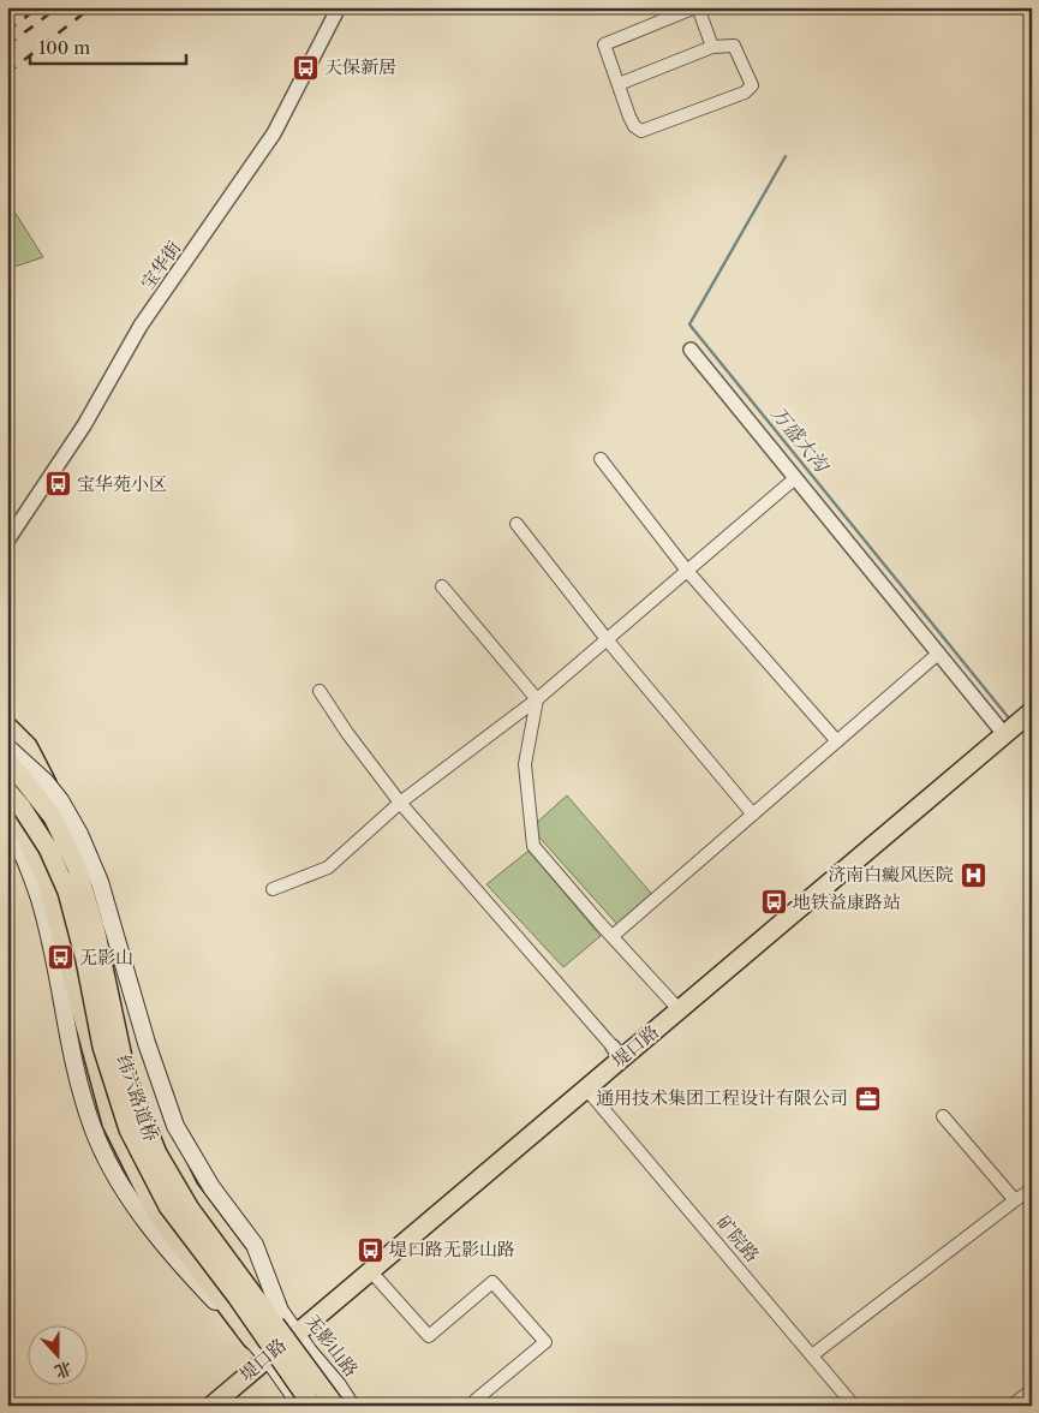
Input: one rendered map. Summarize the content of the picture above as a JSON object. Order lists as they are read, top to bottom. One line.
{"streets":{"main road":["堤口路","纬六路道桥","无影山路"],"street":["宝华街","矿院路"]},"crossings":[["堤口路","矿院路"],["堤口路","无影山路"]],"water":["万盛大沟"],"places":{"bus stop":["天保新居","宝华苑小区","地铁益康路站","无影山","堤口路无影山路"],"hospital":["济南白癜风医院"],"office":["通用技术集团工程设计有限公司"]},"scale_bar":"100 m","north":"bottom"}
